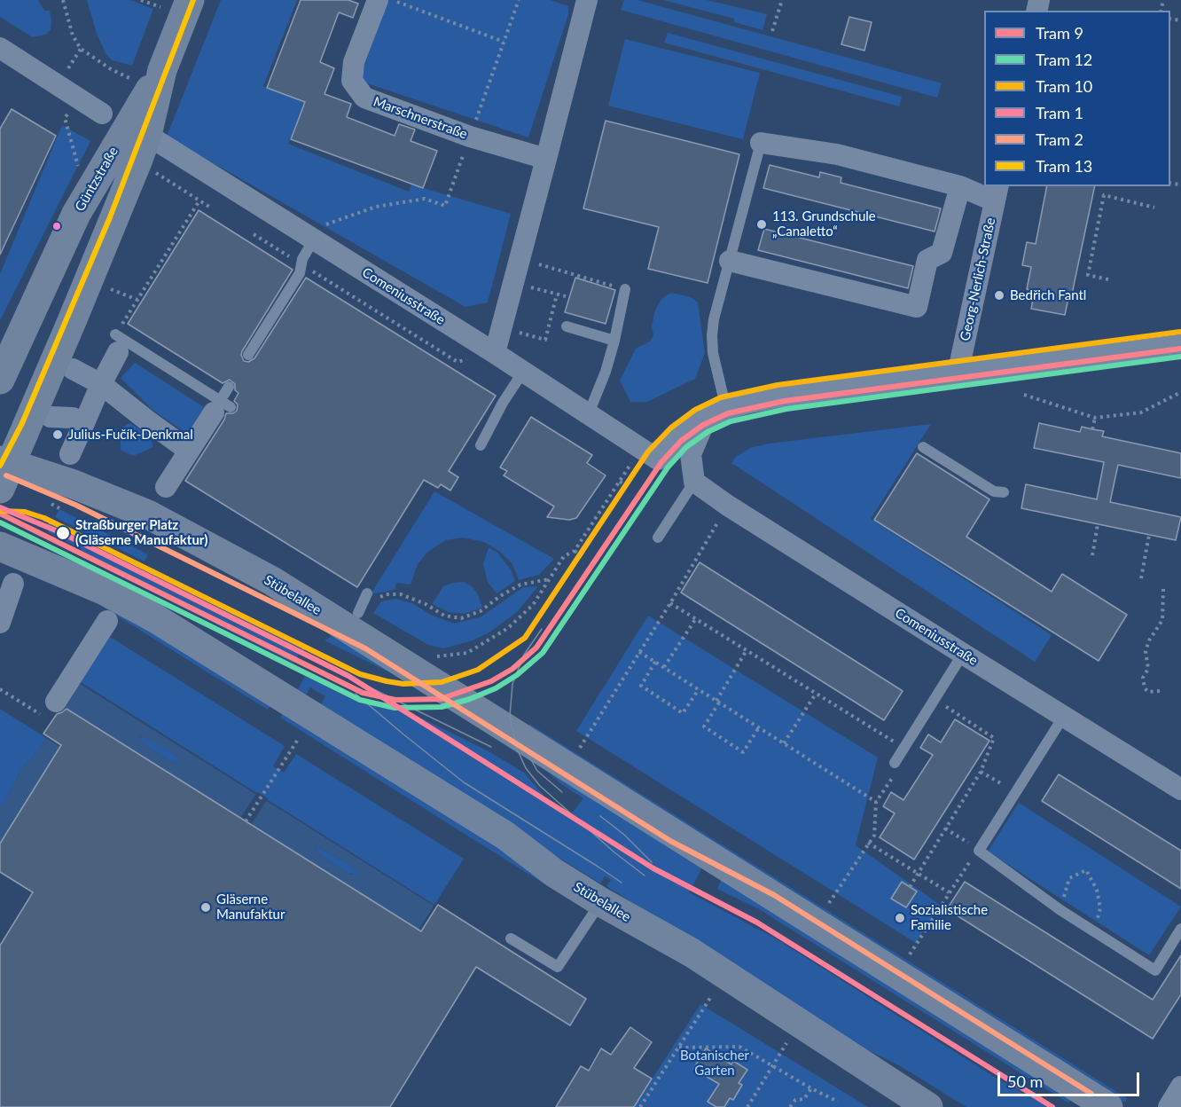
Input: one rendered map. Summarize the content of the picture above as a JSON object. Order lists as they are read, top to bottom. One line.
{"streets":{"main road":["Güntzstraße","Stübelallee"],"street":["Marschnerstraße","Georg-Nerlich-Straße","Comeniusstraße"]},"crossings":[["Güntzstraße","Comeniusstraße"],["Güntzstraße","Stübelallee"]],"parks":["Botanischer Garten"],"places":["113. Grundschule „Canaletto“","Bedřich Fantl","Julius-Fučík-Denkmal","Straßburger Platz (Gläserne Manufaktur)","Gläserne Manufaktur","Sozialistische Familie"],"lines":["tram line 13","tram line 10","tram line 9","tram line 12","tram line 2","tram line 1"],"legend":["Tram 9","Tram 12","Tram 10","Tram 1","Tram 2","Tram 13"],"scale_bar":"50 m"}
